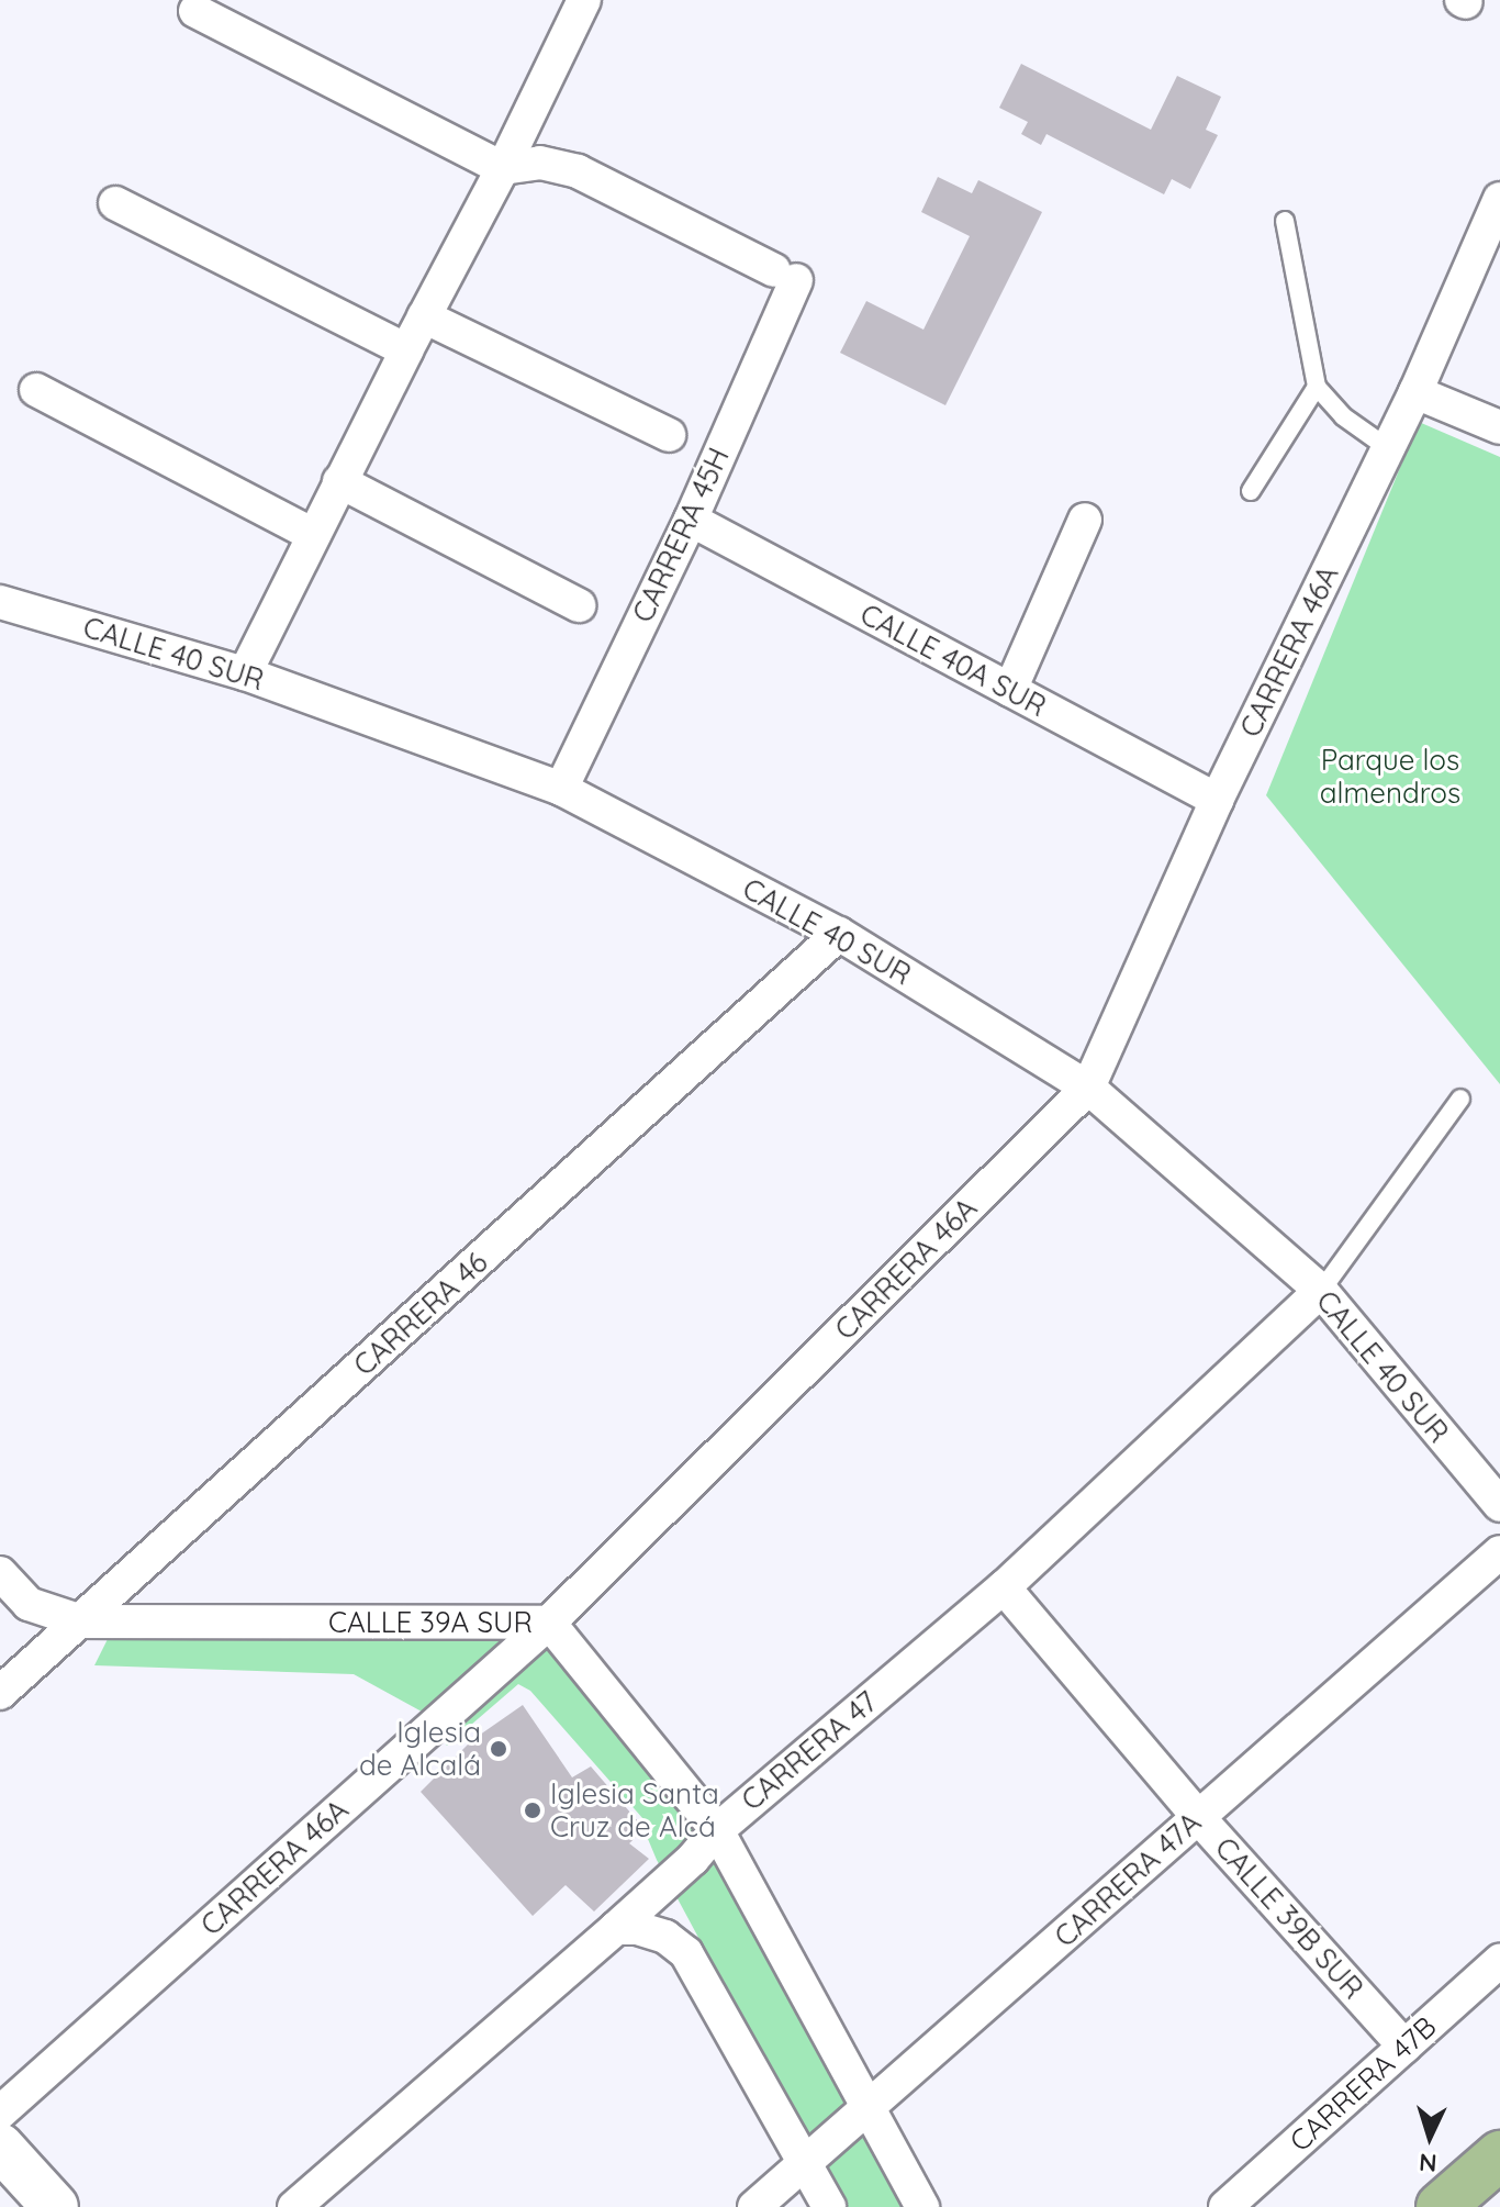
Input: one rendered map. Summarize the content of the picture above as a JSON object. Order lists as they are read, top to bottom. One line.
{"streets":{"street":["CARRERA 45H","CARRERA 46A","CALLE 40 SUR","CALLE 40A SUR","CARRERA 46","CALLE 39A SUR","CARRERA 47","CARRERA 47A","CALLE 39B SUR","CARRERA 47B"]},"crossings":[["CARRERA 45H","CALLE 40 SUR"],["CARRERA 45H","CALLE 40A SUR"],["CARRERA 46A","CALLE 40 SUR"],["CARRERA 46A","CALLE 40A SUR"],["CARRERA 46A","CALLE 39A SUR"],["CALLE 40 SUR","CARRERA 46"],["CALLE 40 SUR","CARRERA 47"],["CARRERA 46","CALLE 39A SUR"],["CALLE 39A SUR","CARRERA 47"],["CALLE 39A SUR","CARRERA 47A"],["CARRERA 47","CALLE 39B SUR"],["CARRERA 47A","CALLE 39B SUR"],["CALLE 39B SUR","CARRERA 47B"]],"parks":["Parque los almendros"],"places":["Iglesia de Alcalá","Iglesia Santa Cruz de Alcá"],"north":"bottom"}
